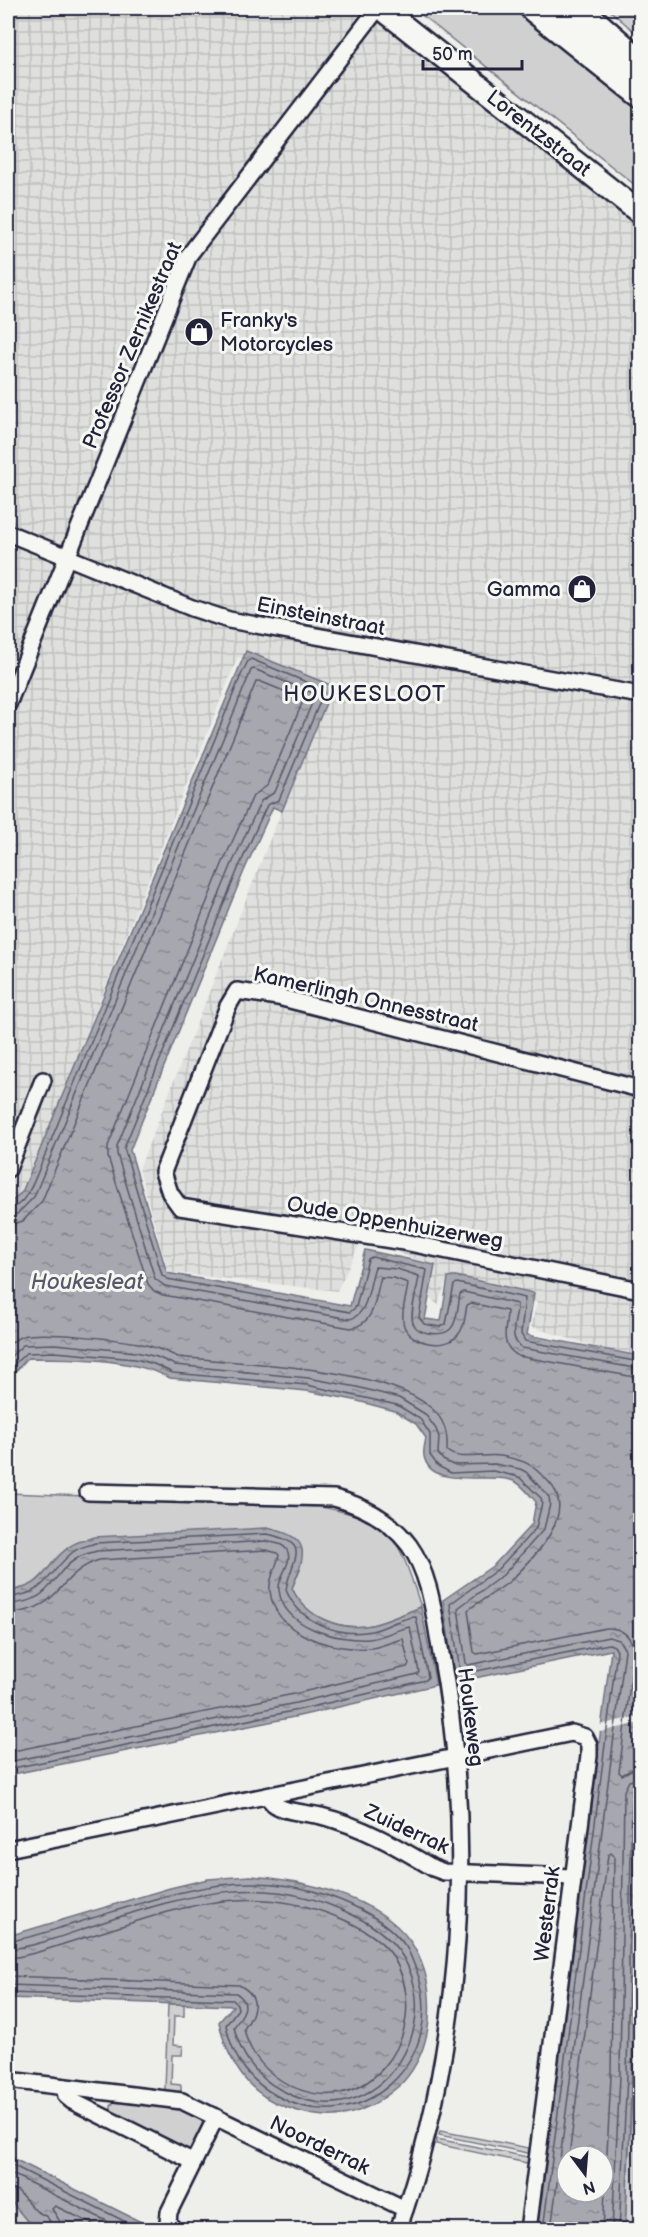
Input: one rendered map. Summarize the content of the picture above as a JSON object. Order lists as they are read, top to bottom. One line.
{"streets":{"street":["Lorentzstraat","Professor Zernikestraat","Einsteinstraat","Kamerlingh Onnesstraat","Oude Oppenhuizerweg","Houkeweg","Zuiderrak","Westerrak","Noorderrak"]},"crossings":[["Lorentzstraat","Professor Zernikestraat"],["Professor Zernikestraat","Einsteinstraat"],["Kamerlingh Onnesstraat","Oude Oppenhuizerweg"],["Houkeweg","Zuiderrak"],["Houkeweg","Westerrak"],["Houkeweg","Noorderrak"],["Zuiderrak","Westerrak"]],"districts":["HOUKESLOOT"],"water":["Houkesleat"],"places":{"shop":["Franky's Motorcycles","Gamma"]},"scale_bar":"50 m","north":"bottom"}
